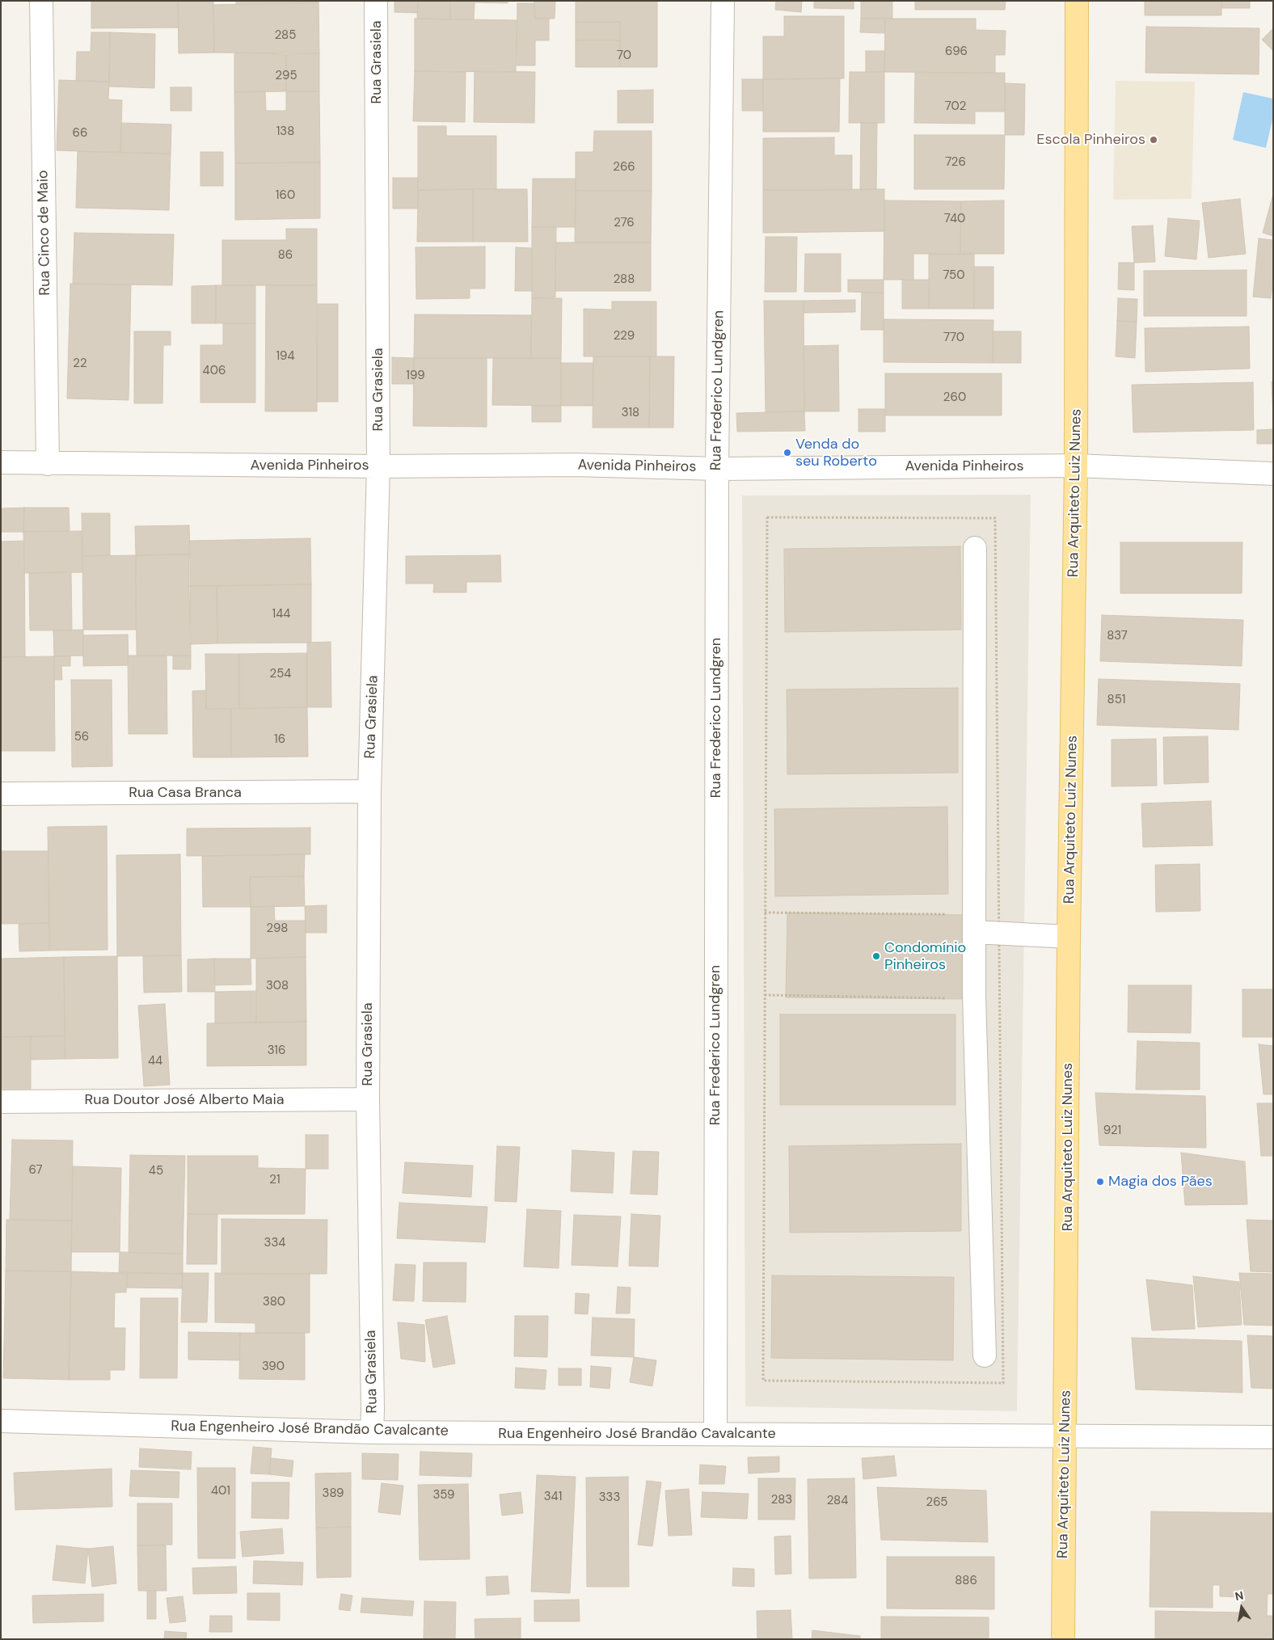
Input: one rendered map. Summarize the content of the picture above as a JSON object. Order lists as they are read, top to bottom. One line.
{"streets":{"main road":["Rua Arquiteto Luiz Nunes"],"street":["Rua Grasiela","Rua Cinco de Maio","Rua Frederico Lundgren","Avenida Pinheiros","Rua Casa Branca","Rua Doutor José Alberto Maia","Rua Engenheiro José Brandão Cavalcante"]},"crossings":[["Rua Grasiela","Avenida Pinheiros"],["Rua Grasiela","Rua Casa Branca"],["Rua Grasiela","Rua Doutor José Alberto Maia"],["Rua Grasiela","Rua Engenheiro José Brandão Cavalcante"],["Rua Cinco de Maio","Avenida Pinheiros"],["Rua Frederico Lundgren","Avenida Pinheiros"],["Rua Frederico Lundgren","Rua Engenheiro José Brandão Cavalcante"],["Avenida Pinheiros","Rua Arquiteto Luiz Nunes"],["Rua Arquiteto Luiz Nunes","Rua Engenheiro José Brandão Cavalcante"]],"places":["Escola Pinheiros","Venda do seu Roberto","Condomínio Pinheiros","Magia dos Pães"],"house_numbers":["285","696","70","295","702","138","66","726","266","160","740","276","86","750","288","229","770","194","22","406","199","260","318","144","837","254","851","56","16","298","308","316","44","921","67","45","21","334","380","390","401","389","359","341","333","283","284","265","886"],"north":"top"}
